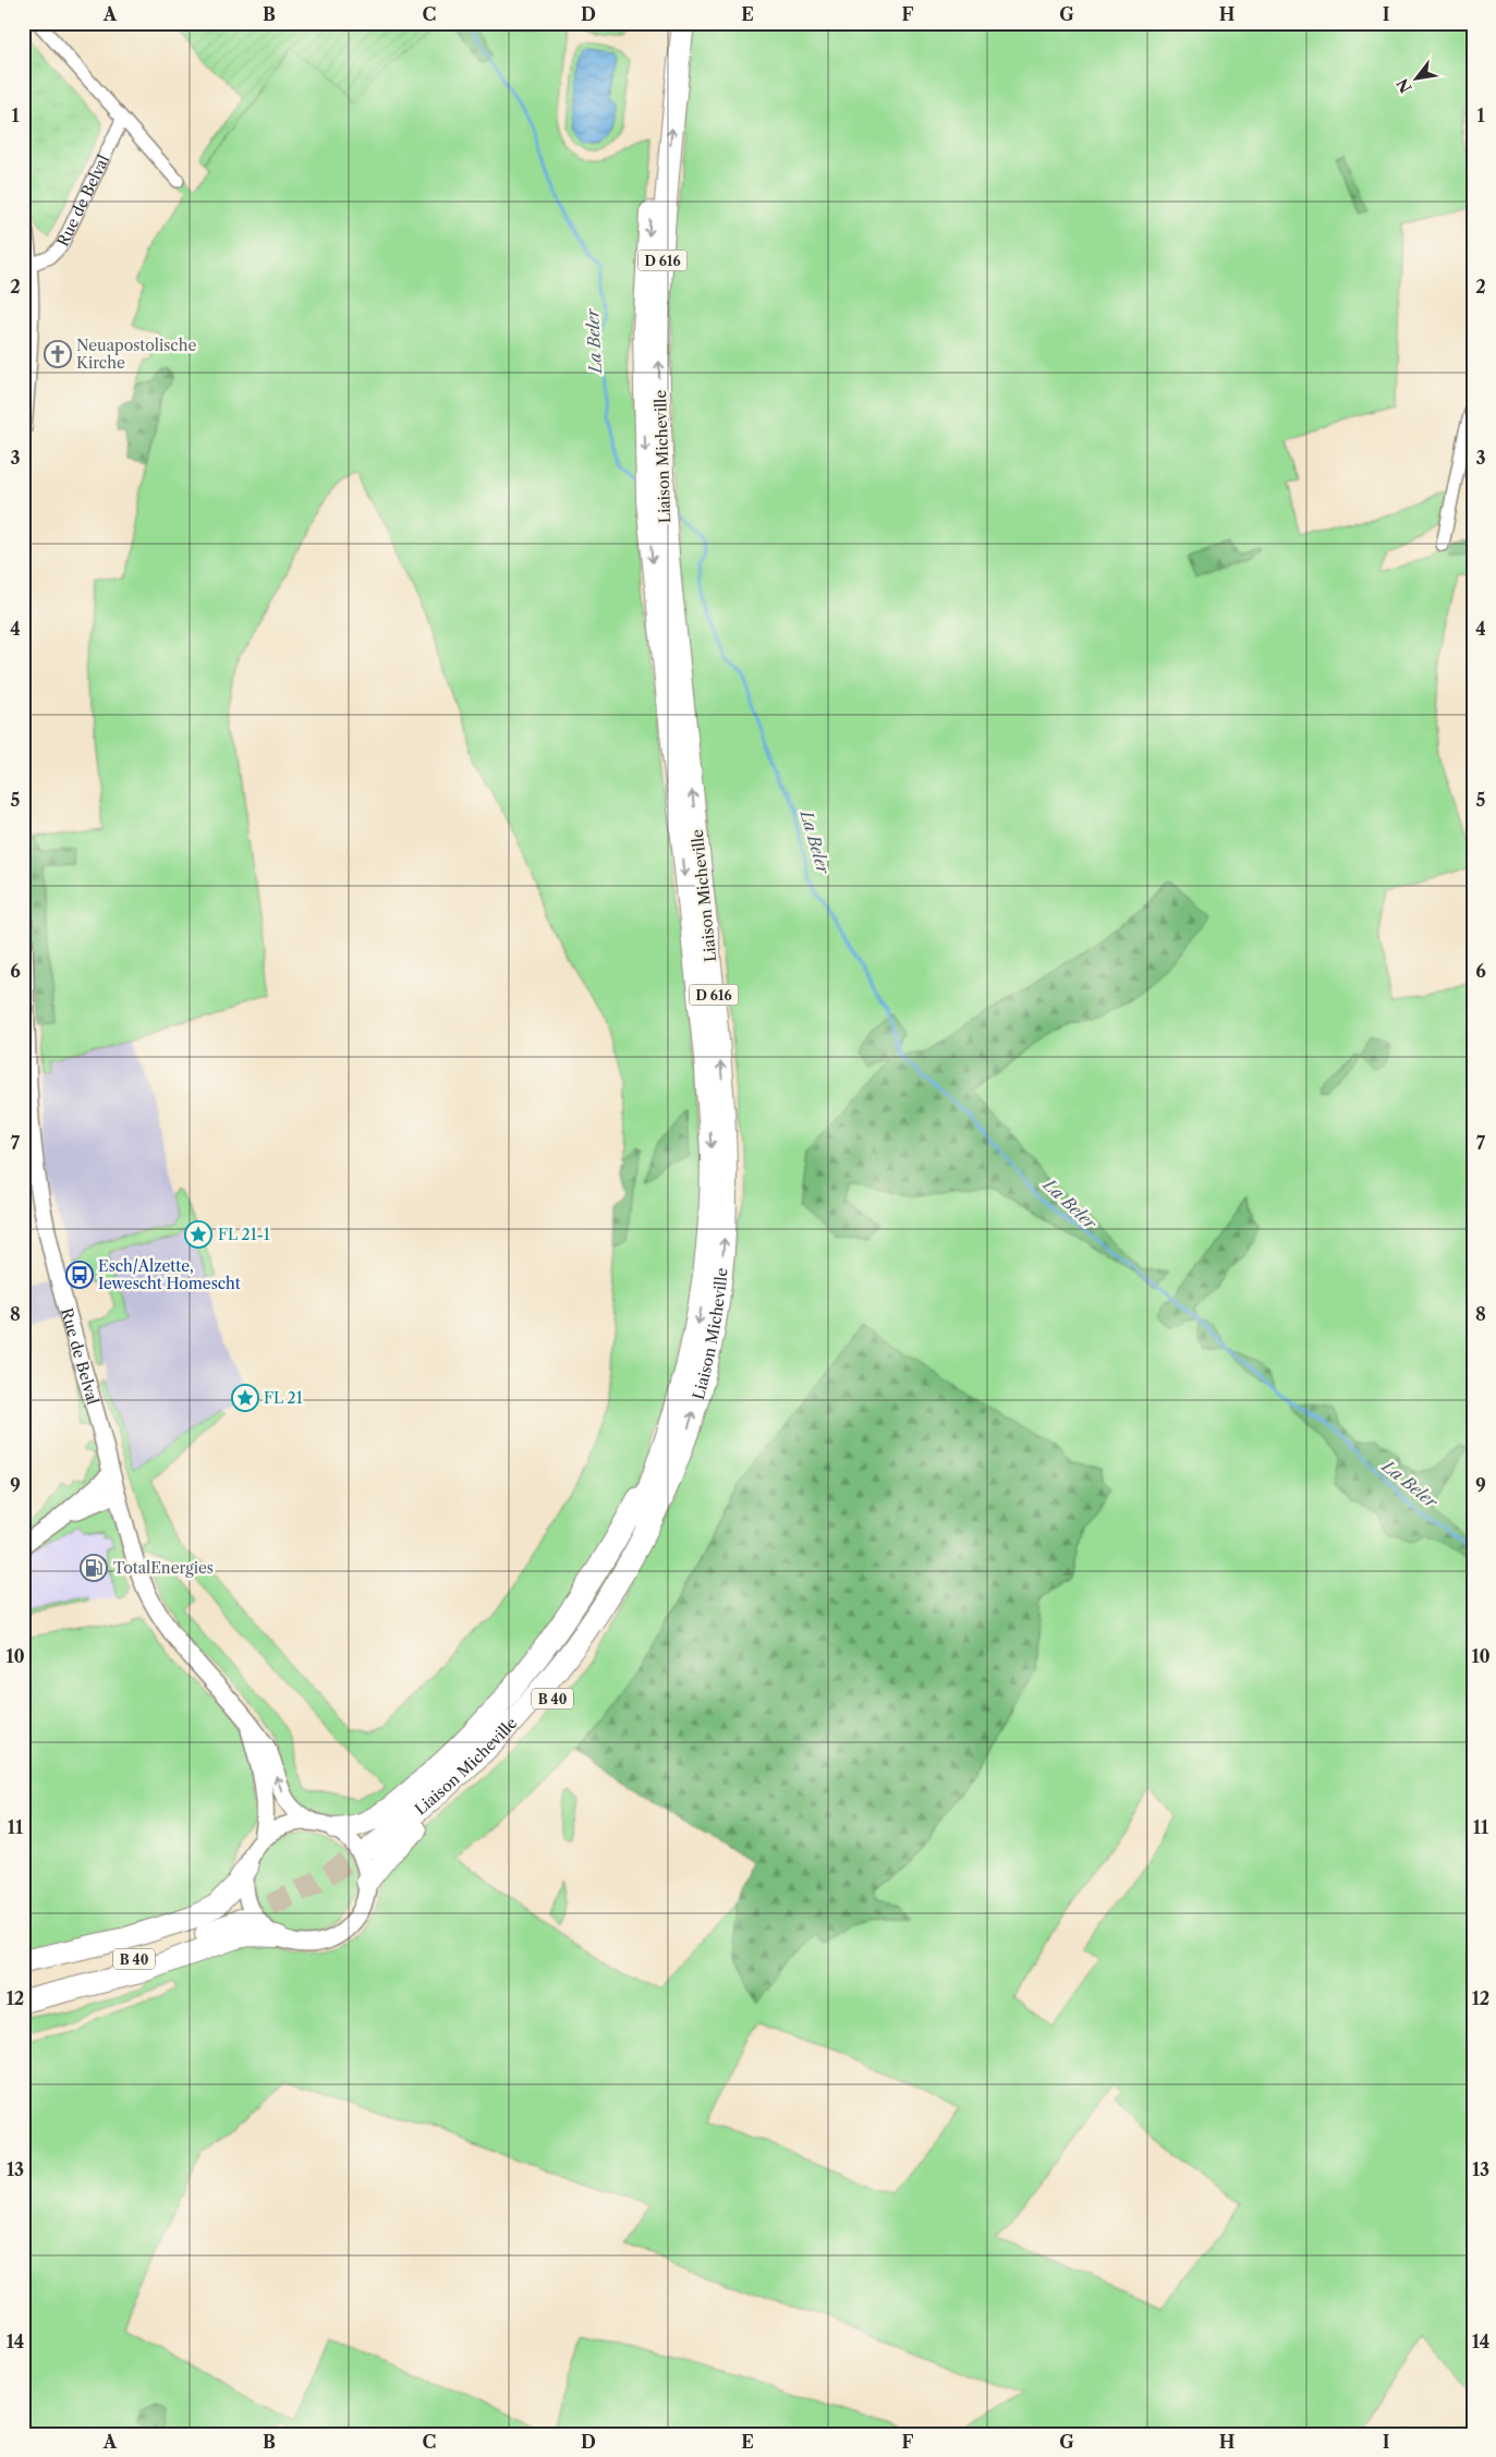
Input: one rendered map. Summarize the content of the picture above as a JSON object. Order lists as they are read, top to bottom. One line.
{"streets":{"highway":["D 616","Liaison Micheville","B 40"],"main road":["Rue de Belval"]},"crossings":[["Rue de Belval","B 40"],["Liaison Micheville","B 40"]],"water":["La Beler"],"places":{"church":["Neuapostolische Kirche"],"place":["FL 21-1","FL 21"],"bus stop":["Esch/Alzette, Iewescht Homescht"],"fuel station":["TotalEnergies"]},"north":"bottom left","grid":{"columns":["A","B","C","D","E","F","G","H","I"],"rows":["1","2","3","4","5","6","7","8","9","10","11","12","13","14"]}}
